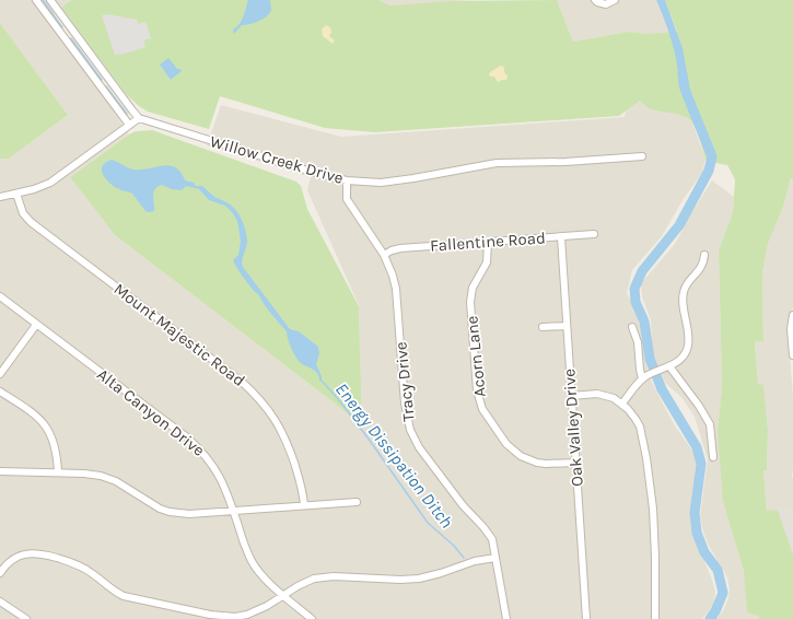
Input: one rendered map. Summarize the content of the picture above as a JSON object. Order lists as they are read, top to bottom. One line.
{"streets":{"street":["Willow Creek Drive","Fallentine Road","Mount Majestic Road","Acorn Lane","Tracy Drive","Alta Canyon Drive","Oak Valley Drive"]},"crossings":[["Willow Creek Drive","Tracy Drive"],["Fallentine Road","Acorn Lane"],["Fallentine Road","Tracy Drive"],["Fallentine Road","Oak Valley Drive"],["Acorn Lane","Oak Valley Drive"]],"water":["Energy Dissipation Ditch"]}
